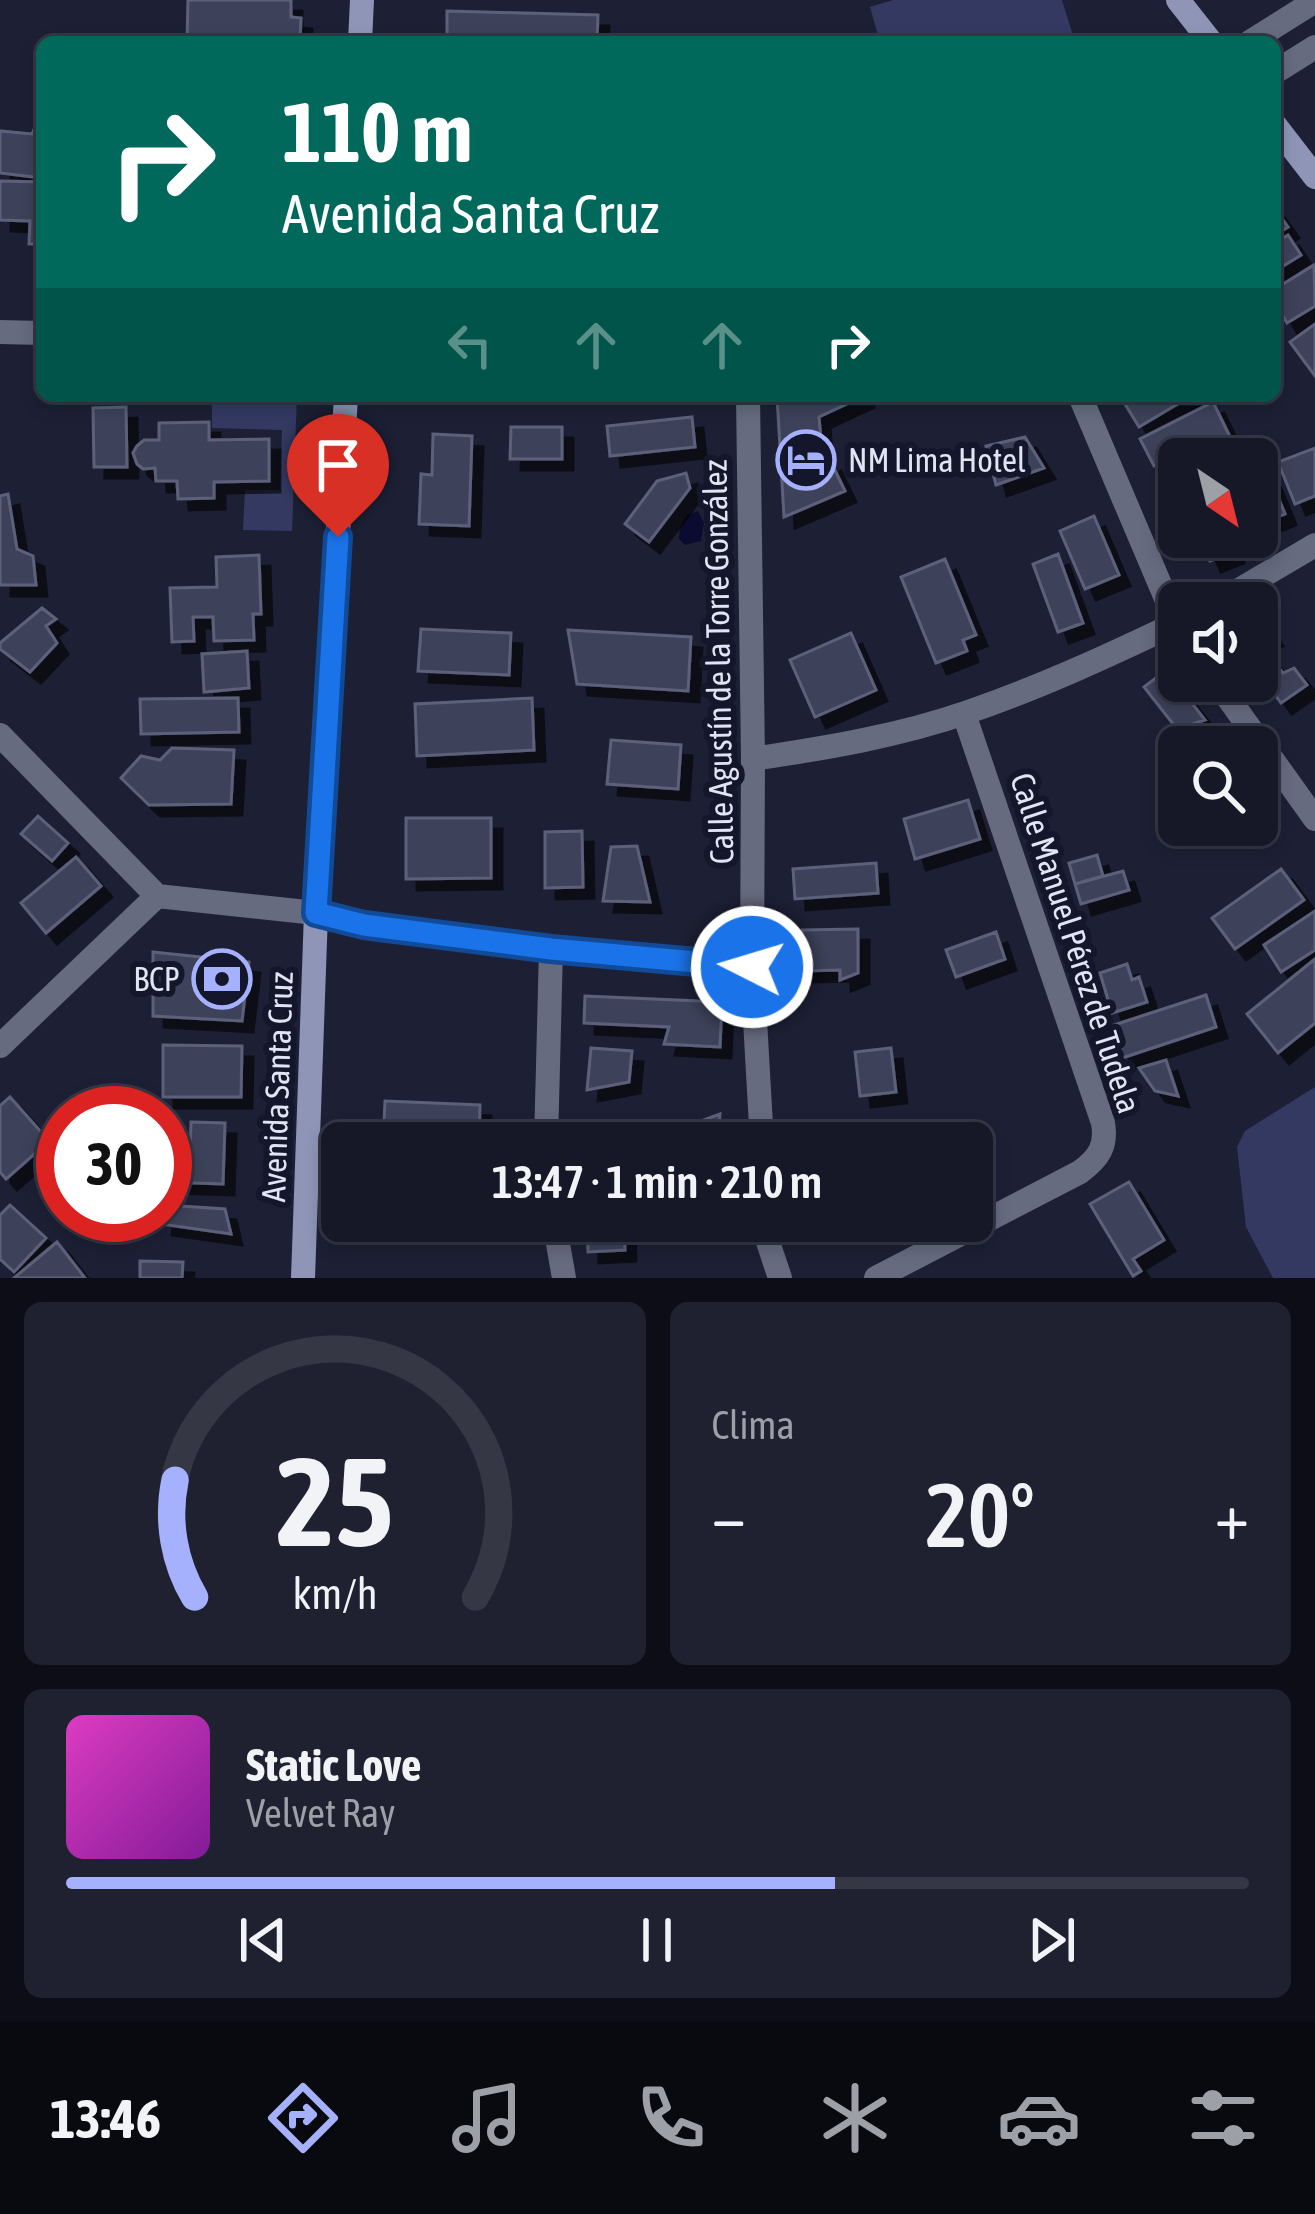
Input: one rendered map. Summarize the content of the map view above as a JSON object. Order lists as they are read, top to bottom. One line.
{"streets":{"main road":["Avenida Santa Cruz"],"street":["Calle Agustín de la Torre González","Calle Manuel Pérez de Tudela"]},"places":{"hotel":["NM Lima Hotel"],"bank":["BCP"]},"north":"bottom right","page":{"turn":["110 m","Avenida Santa Cruz"],"limit":"30","trip":"13:47 · 1 min · 210 m","tile":"Clima","heat":["−","20°","+"],"song":["Static Love","Velvet Ray"],"tabs":"13:46","gauge":["25","km/h"]}}
